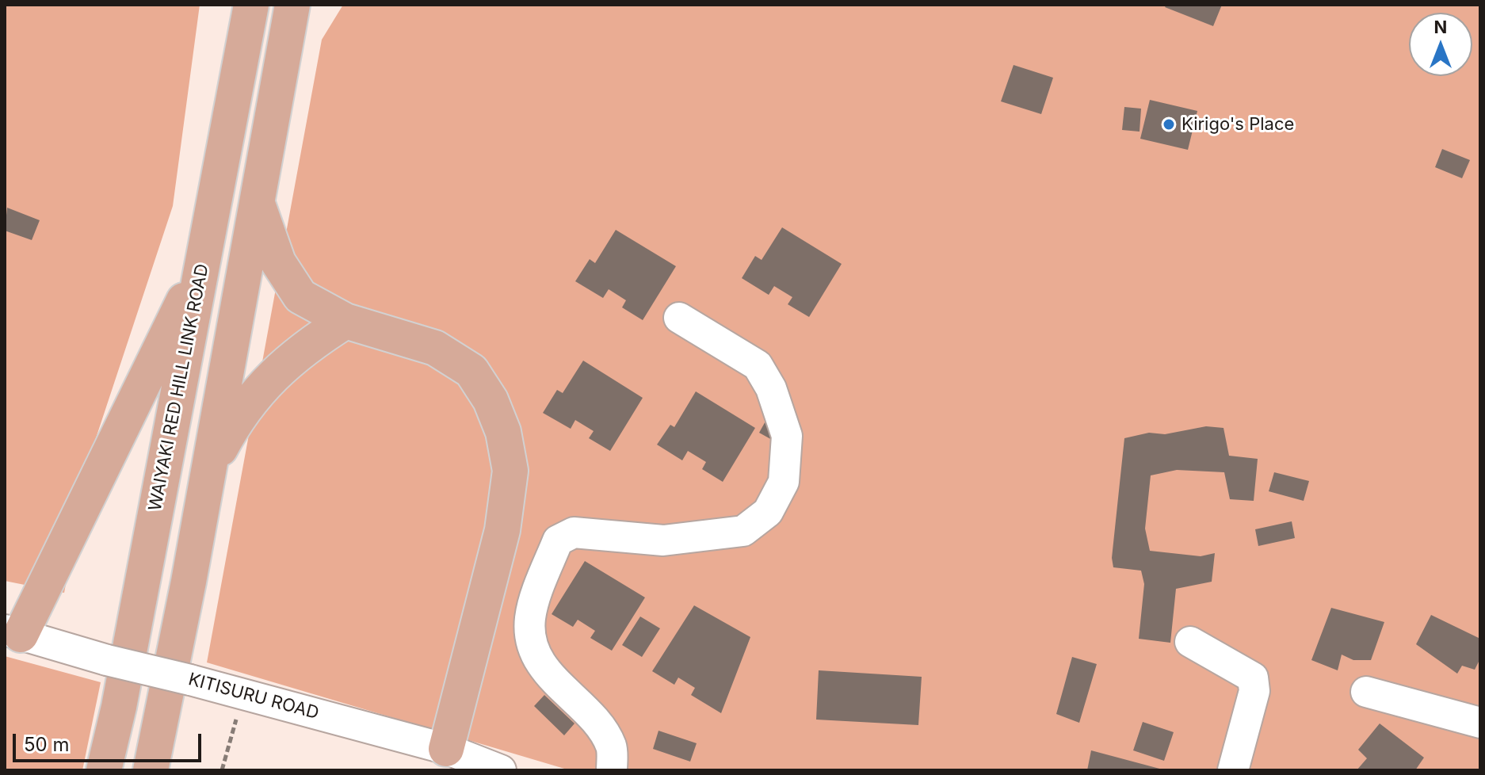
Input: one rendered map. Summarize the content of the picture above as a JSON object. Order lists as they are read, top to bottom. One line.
{"streets":{"main road":["WAIYAKI RED HILL LINK ROAD"],"street":["KITISURU ROAD"]},"places":["Kirigo's Place"],"scale_bar":"50 m","north":"top"}
